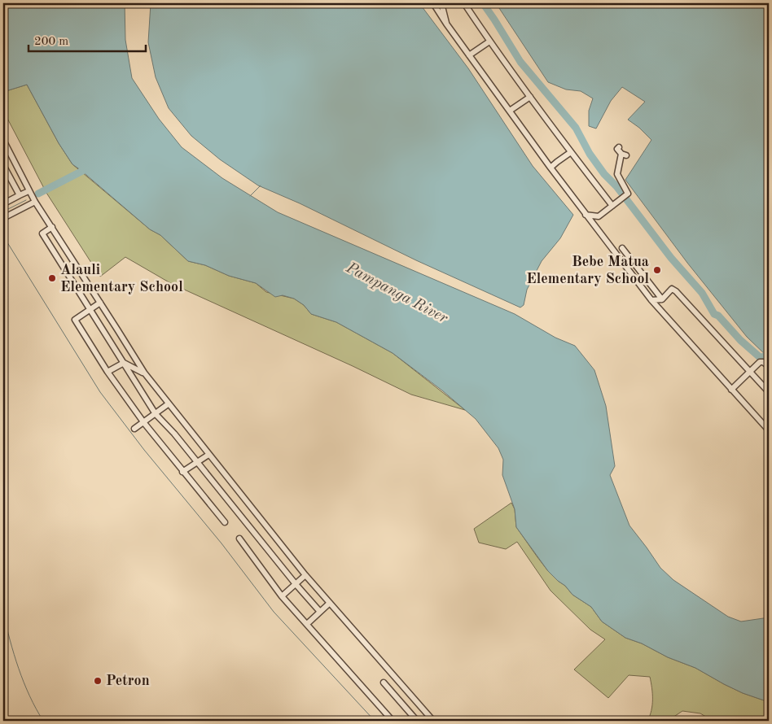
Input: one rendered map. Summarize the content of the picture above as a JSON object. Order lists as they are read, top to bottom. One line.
{"water":["Pampanga River"],"places":["Bebe Matua Elementary School","Alauli Elementary School","Petron"],"scale_bar":"200 m"}
